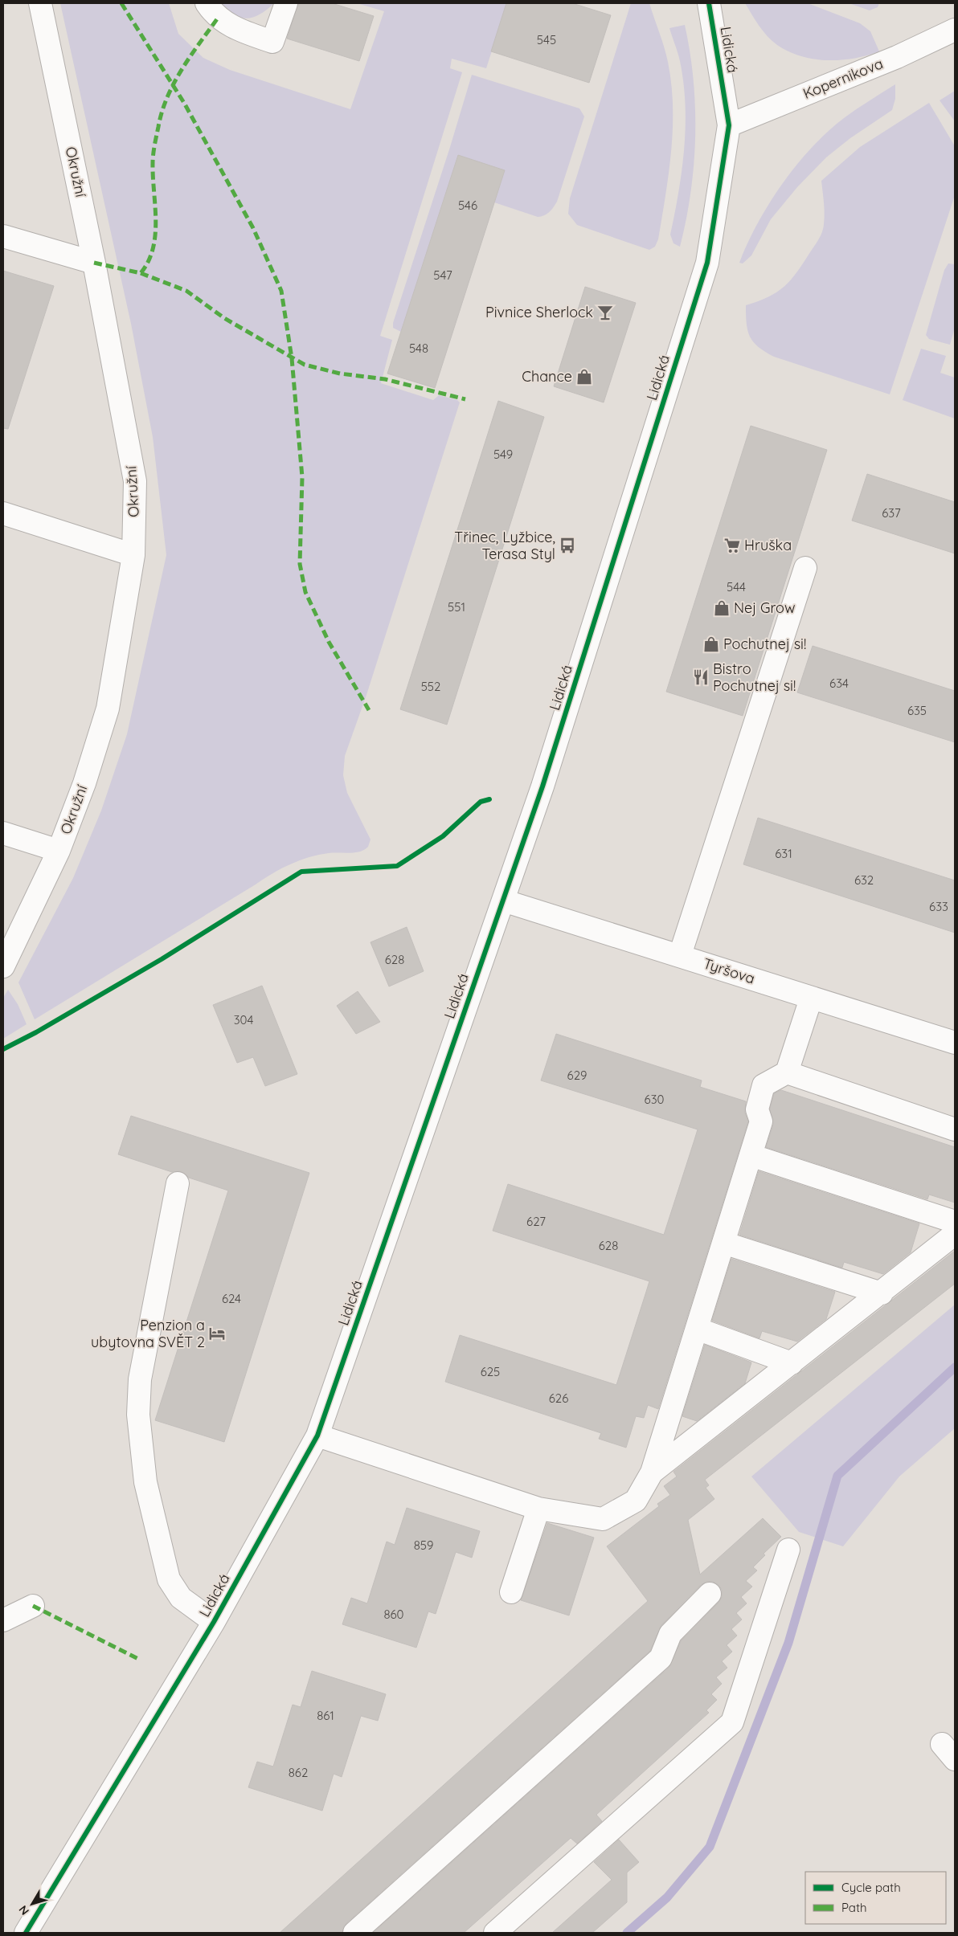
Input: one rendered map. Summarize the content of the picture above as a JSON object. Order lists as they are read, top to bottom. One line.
{"streets":{"street":["Lidická","Kopernikova","Okružní","Tyršova"]},"crossings":[["Lidická","Kopernikova"],["Lidická","Tyršova"]],"places":{"bar":["Pivnice Sherlock"],"shop":["Chance","Nej Grow","Pochutnej si!"],"bus stop":["Třinec, Lyžbice, Terasa Styl"],"supermarket":["Hruška"],"restaurant":["Bistro Pochutnej si!"],"hotel":["Penzion a ubytovna SVĚT 2"]},"house_numbers":["545","546","547","548","549","637","544","551","634","552","635","631","632","633","628","304","629","630","627","628","624","625","626","859","860","861","862"],"legend":["Cycle path","Path"],"north":"bottom left"}
